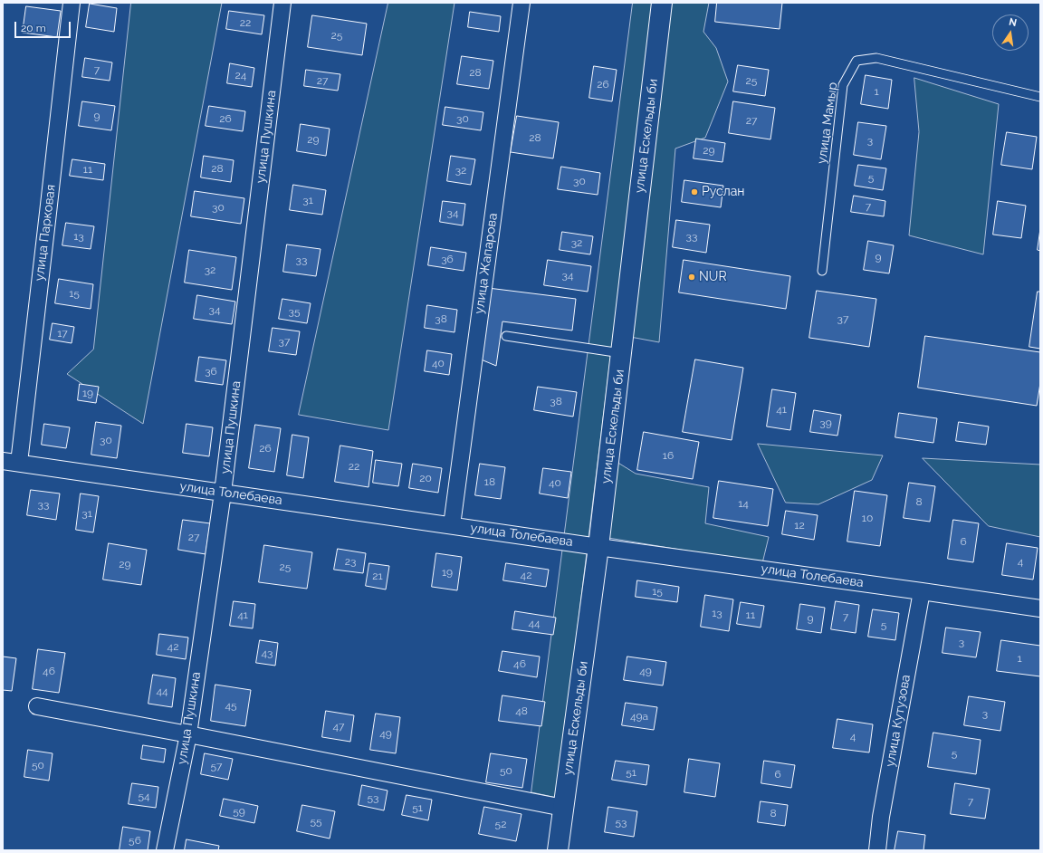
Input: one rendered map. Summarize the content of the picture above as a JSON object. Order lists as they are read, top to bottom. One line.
{"streets":{"street":["улица Ескельды би","улица Пушкина","улица Парковая","улица Жапарова","улица Толебаева","улица Кутузова"],"lane":["улица Мамыр"]},"crossings":[["улица Ескельды би","улица Толебаева"],["улица Пушкина","улица Толебаева"],["улица Парковая","улица Толебаева"],["улица Жапарова","улица Толебаева"],["улица Толебаева","улица Кутузова"]],"places":["Руслан","NUR"],"house_numbers":["22","25","7","28","24","27","25","26","1","9","26","30","27","28","29","3","29","28","11","32","5","30","31","7","30","34","13","33","32","9","36","33","32","34","15","34","35","38","37","17","37","40","36","19","38","41","39","30","26","16","22","20","18","40","8","14","33","31","10","12","27","6","23","4","29","25","19","42","21","15","13","41","11","7","9","44","5","3","42","43","1","46","46","49","44","45","48","3","49а","47","49","4","5","50","57","50","51","6","54","53","7","51","59","8","55","53","52","56"],"scale_bar":"20 m","north":"top"}
